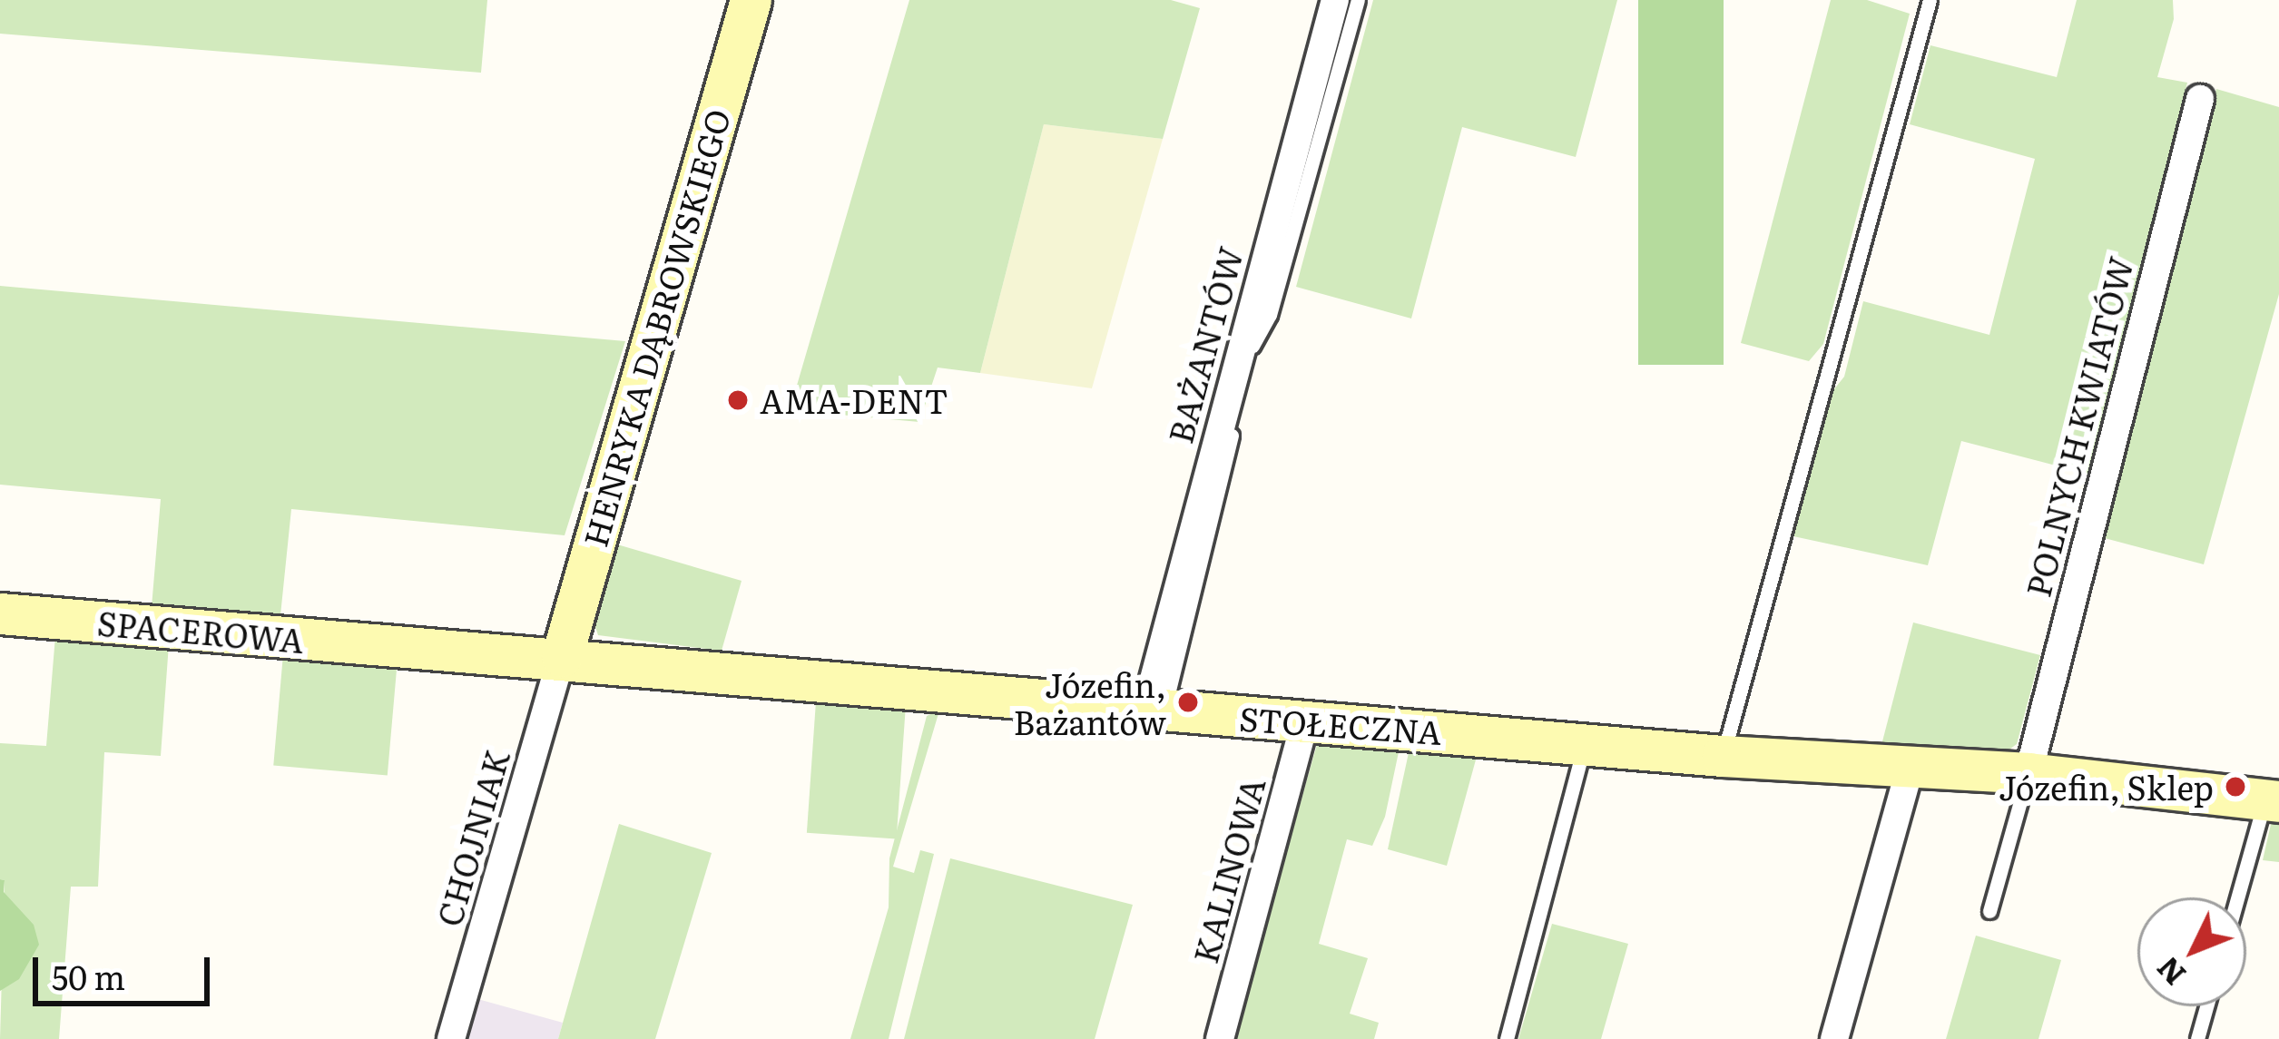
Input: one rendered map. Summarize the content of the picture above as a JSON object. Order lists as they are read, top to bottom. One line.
{"streets":{"street":["HENRYKA DĄBROWSKIEGO","BAŻANTÓW","POLNYCH KWIATÓW","SPACEROWA","STOŁECZNA","CHOJNIAK","KALINOWA"]},"crossings":[["HENRYKA DĄBROWSKIEGO","STOŁECZNA"],["HENRYKA DĄBROWSKIEGO","CHOJNIAK"],["BAŻANTÓW","STOŁECZNA"],["POLNYCH KWIATÓW","STOŁECZNA"],["SPACEROWA","STOŁECZNA"],["STOŁECZNA","CHOJNIAK"],["STOŁECZNA","KALINOWA"]],"places":["AMA-DENT","Józefin, Bażantów","Józefin, Sklep"],"scale_bar":"50 m","north":"bottom left"}
